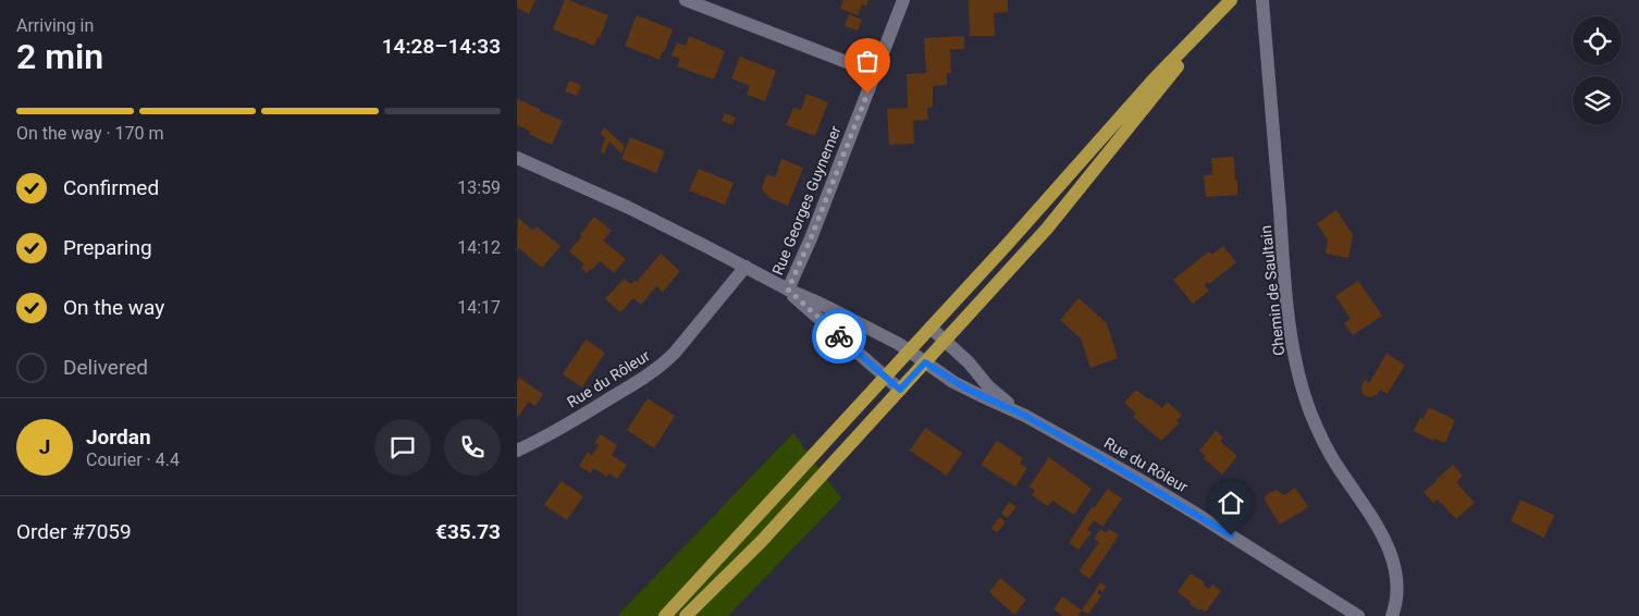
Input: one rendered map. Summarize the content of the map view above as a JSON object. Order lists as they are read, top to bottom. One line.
{"streets":{"street":["Rue Georges Guynemer","Chemin de Saultain","Rue du Rôleur"]},"crossings":[["Rue Georges Guynemer","Rue du Rôleur"]],"page":{"heading":["2 min","Arriving in","14:28–14:33"],"panel":["Jordan","Courier · 4.4","Order #7059","€35.73"],"bar":"On the way · 170 m","list":[["Confirmed","13:59"],["Preparing","14:12"],["On the way","14:17"],"Delivered"],"round":"J"}}
